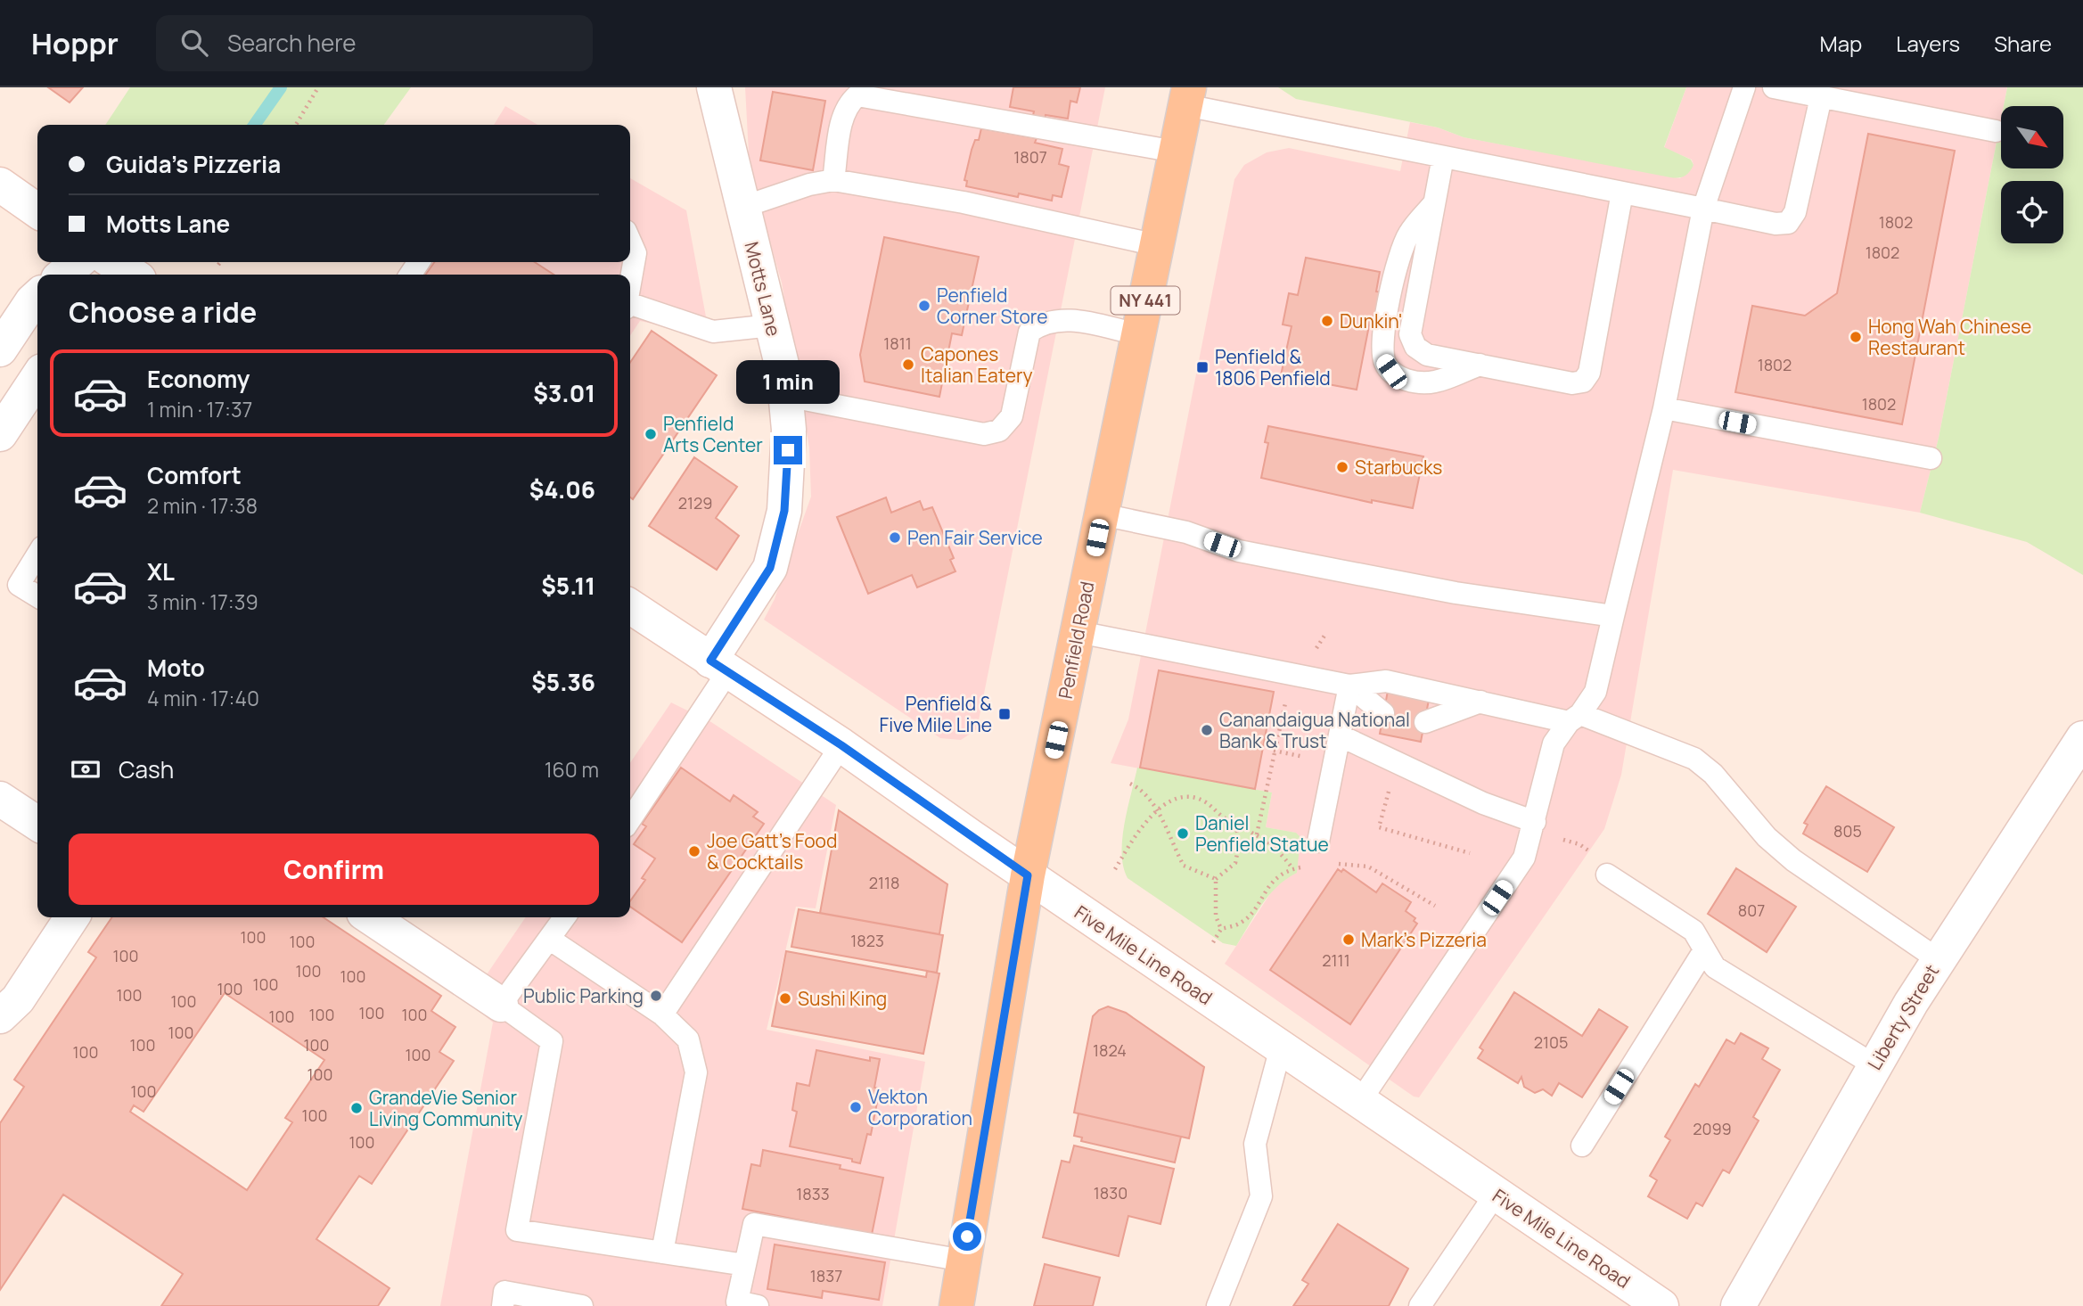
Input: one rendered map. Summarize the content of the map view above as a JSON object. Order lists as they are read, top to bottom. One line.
{"streets":{"main road":["NY 441","Penfield Road"],"street":["Motts Lane","Five Mile Line Road","Liberty Street"]},"crossings":[["Motts Lane","Five Mile Line Road"],["Penfield Road","Five Mile Line Road"]],"places":{"other":["Penfield Corner Store","Dunkin'","Hong Wah Chinese Restaurant","Capones Italian Eatery","Penfield Arts Center","Starbucks","Pen Fair Service","Canandaigua National Bank & Trust","Daniel Penfield Statue","Joe Gatt's Food & Cocktails","Mark's Pizzeria","Public Parking","Sushi King","Vekton Corporation","GrandeVie Senior Living Community"],"transit":["Penfield & 1806 Penfield","Penfield & Five Mile Line"]},"house_numbers":["1807","1802","1802","1811","1802","1802","2129","805","2118","807","100","1823","100","100","2111","100","100","100","100","100","100","100","100","100","100","100","2105","100","100","1824","100","100","100","100","100","2099","100","1830","1833","1837"],"north":"bottom right","page":{"header":"Hoppr","search":"Search here","nav":["Map","Layers","Share"],"banner":["Guida's Pizzeria","Motts Lane"],"heading":"Choose a ride","list":[{"name":"Economy","note":"1 min · 17:37","value":"$3.01"},{"name":"Comfort","note":"2 min · 17:38","value":"$4.06"},{"name":"XL","note":"3 min · 17:39","value":"$5.11"},{"name":"Moto","note":"4 min · 17:40","value":"$5.36"}],"bubble":"1 min","pay":["Cash","160 m"],"buttons":"Confirm"}}
